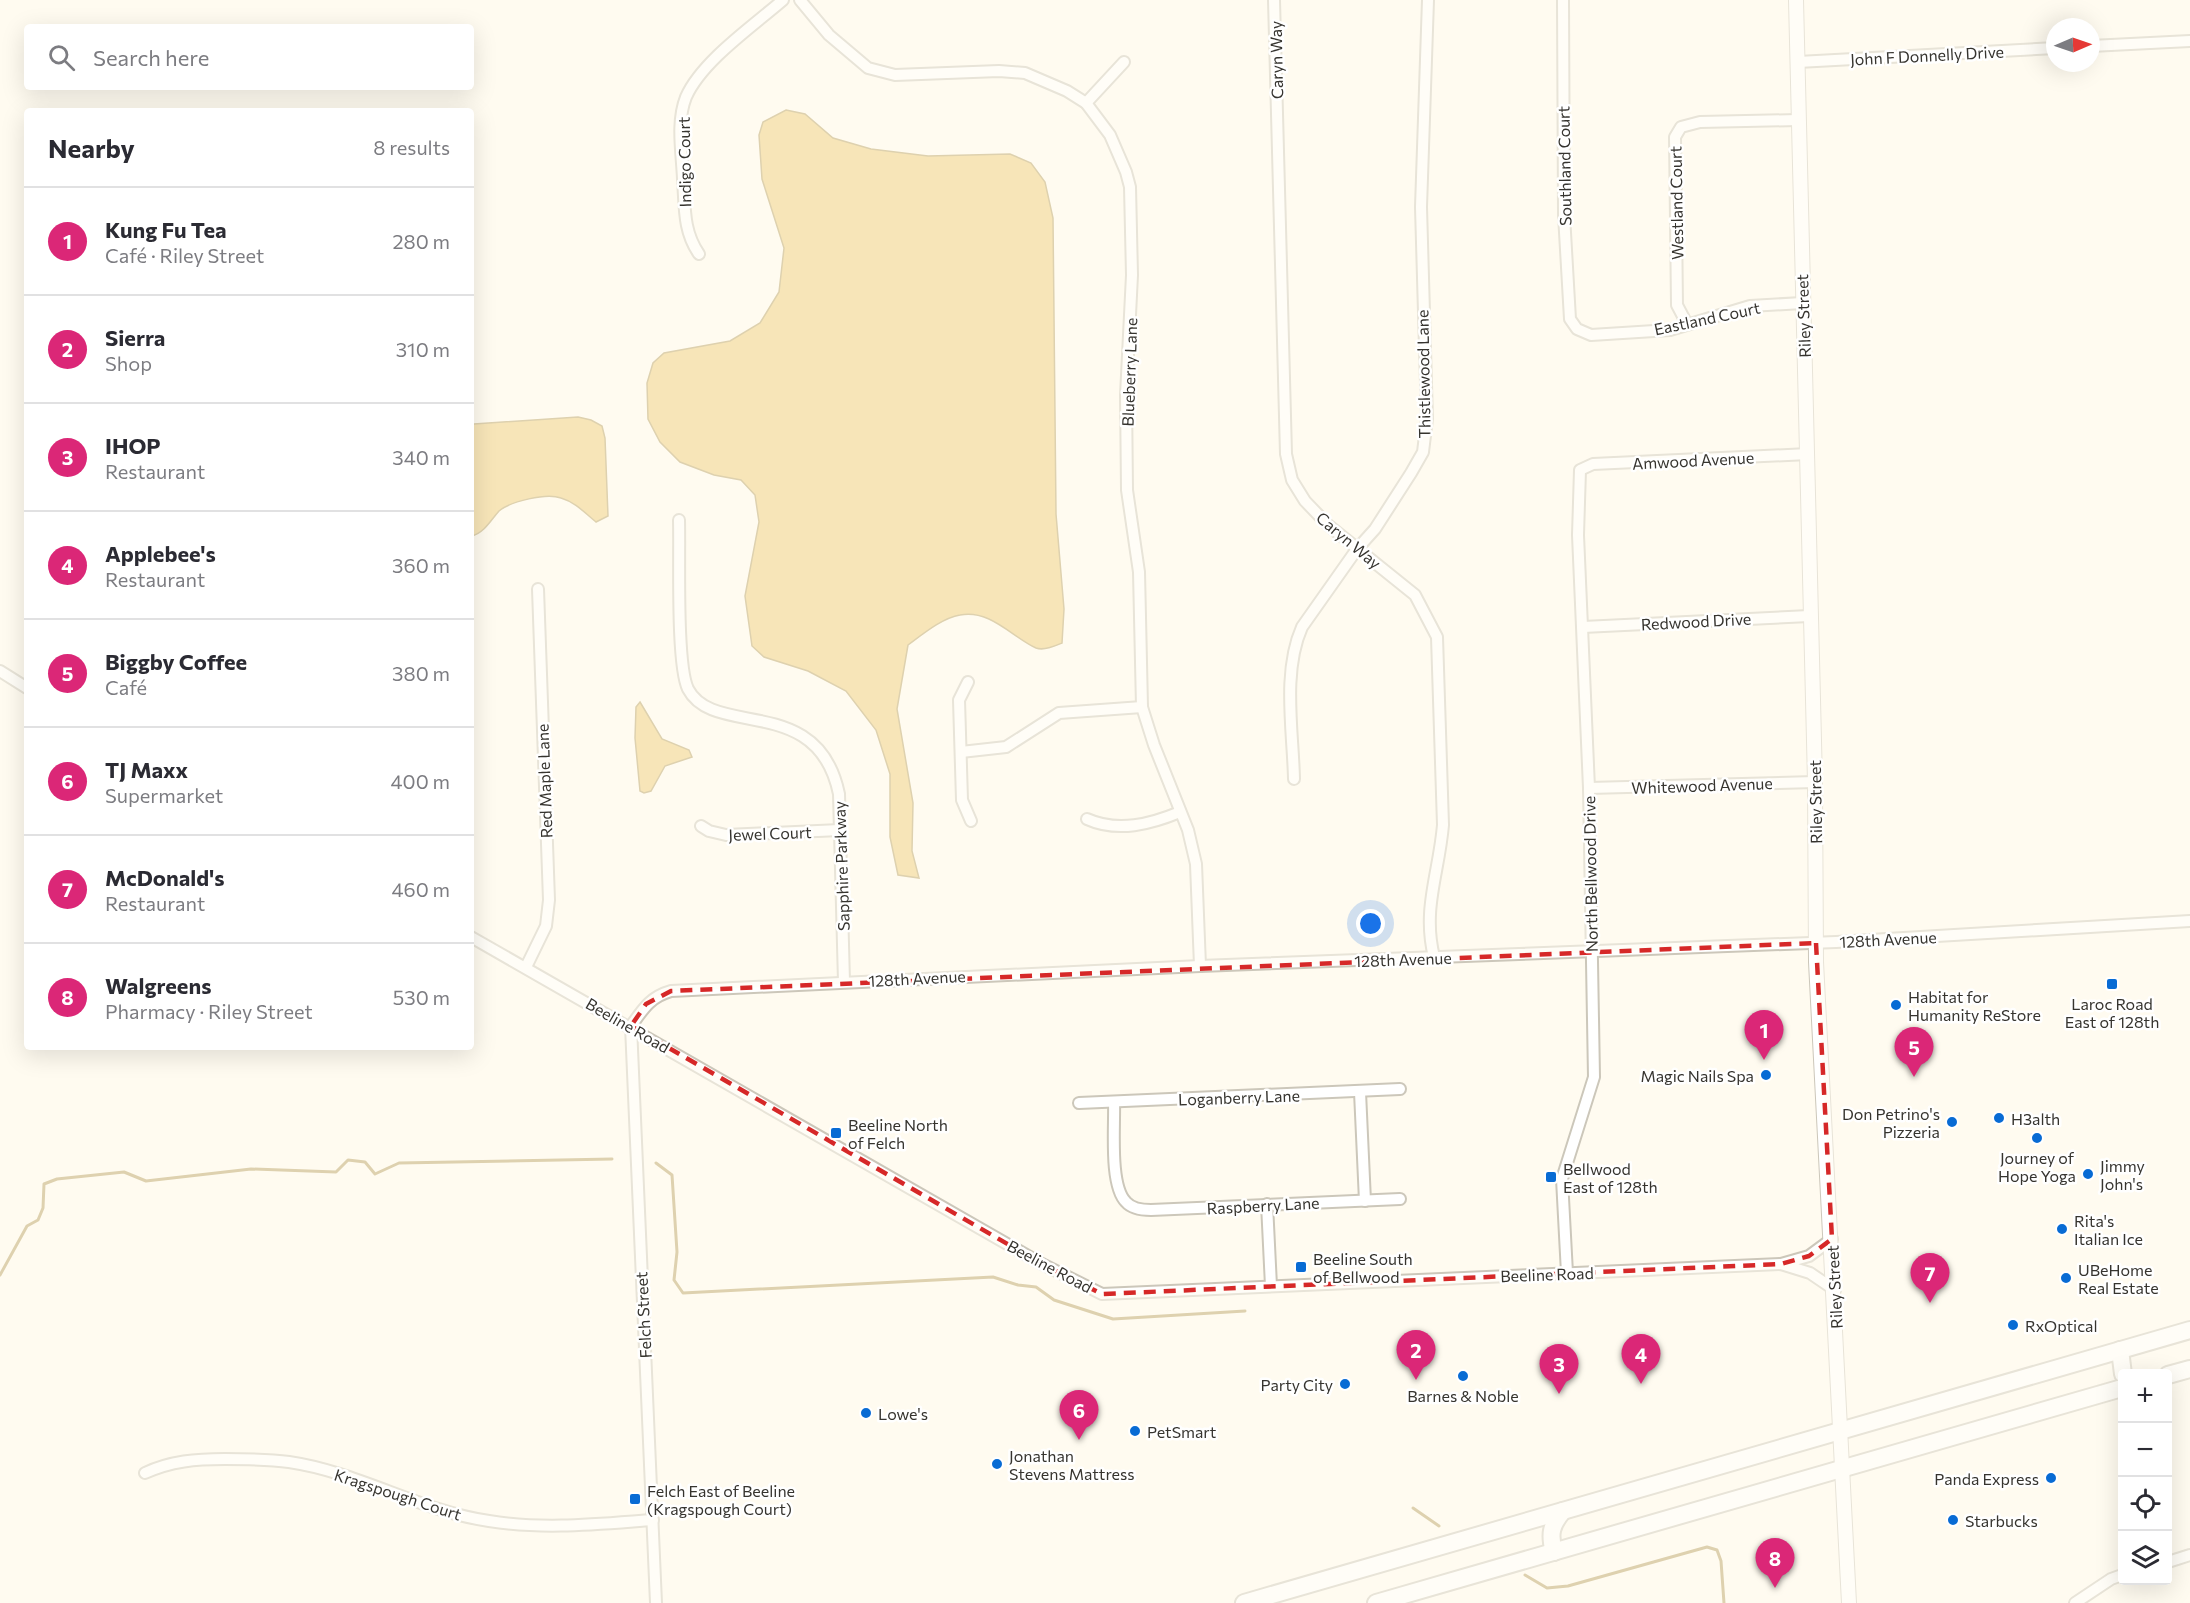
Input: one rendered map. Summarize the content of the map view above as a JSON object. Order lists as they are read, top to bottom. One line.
{"streets":{"main road":["Riley Street"],"street":["John F Donnelly Drive","Caryn Way","Indigo Court","Southland Court","Westland Court","Eastland Court","Blueberry Lane","Thistlewood Lane","Amwood Avenue","Redwood Drive","Red Maple Lane","Whitewood Avenue","Jewel Court","Sapphire Parkway","North Bellwood Drive","128th Avenue","Beeline Road","Loganberry Lane","Raspberry Lane","Felch Street","Kragspough Court"]},"crossings":[["John F Donnelly Drive","Riley Street"],["Caryn Way","Thistlewood Lane"],["Caryn Way","128th Avenue"],["Southland Court","Eastland Court"],["Westland Court","Riley Street"],["Westland Court","Eastland Court"],["Riley Street","Eastland Court"],["Riley Street","Amwood Avenue"],["Riley Street","Redwood Drive"],["Riley Street","Whitewood Avenue"],["Riley Street","128th Avenue"],["Riley Street","Beeline Road"],["Blueberry Lane","128th Avenue"],["Amwood Avenue","North Bellwood Drive"],["Redwood Drive","North Bellwood Drive"],["Red Maple Lane","Beeline Road"],["Whitewood Avenue","North Bellwood Drive"],["Jewel Court","Sapphire Parkway"],["Sapphire Parkway","128th Avenue"],["North Bellwood Drive","128th Avenue"],["North Bellwood Drive","Beeline Road"],["128th Avenue","Beeline Road"],["128th Avenue","Felch Street"],["Beeline Road","Felch Street"],["Loganberry Lane","Raspberry Lane"],["Felch Street","Kragspough Court"]],"places":{"transit":["Laroc Road East of 128th","Beeline North of Felch","Bellwood East of 128th","Beeline South of Bellwood","Felch East of Beeline (Kragspough Court)"],"other":["Habitat for Humanity ReStore","Magic Nails Spa","H3alth","Don Petrino's Pizzeria","Journey of Hope Yoga","Jimmy John's","Rita's Italian Ice","UBeHome Real Estate","RxOptical","Barnes & Noble","Party City","Lowe's","PetSmart","Jonathan Stevens Mattress","Panda Express","Starbucks"]},"north":"right","page":{"search":"Search here","heading":["Nearby","8 results"],"list":[{"mark":"1","name":"Kung Fu Tea","note":"Café · Riley Street","value":"280 m"},{"mark":"2","name":"Sierra","note":"Shop","value":"310 m"},{"mark":"3","name":"IHOP","note":"Restaurant","value":"340 m"},{"mark":"4","name":"Applebee's","note":"Restaurant","value":"360 m"},{"mark":"5","name":"Biggby Coffee","note":"Café","value":"380 m"},{"mark":"6","name":"TJ Maxx","note":"Supermarket","value":"400 m"},{"mark":"7","name":"McDonald's","note":"Restaurant","value":"460 m"},{"mark":"8","name":"Walgreens","note":"Pharmacy · Riley Street","value":"530 m"}],"pins":["1","5","7","2","4","3","6","8"],"map_buttons":["+","−"]}}
